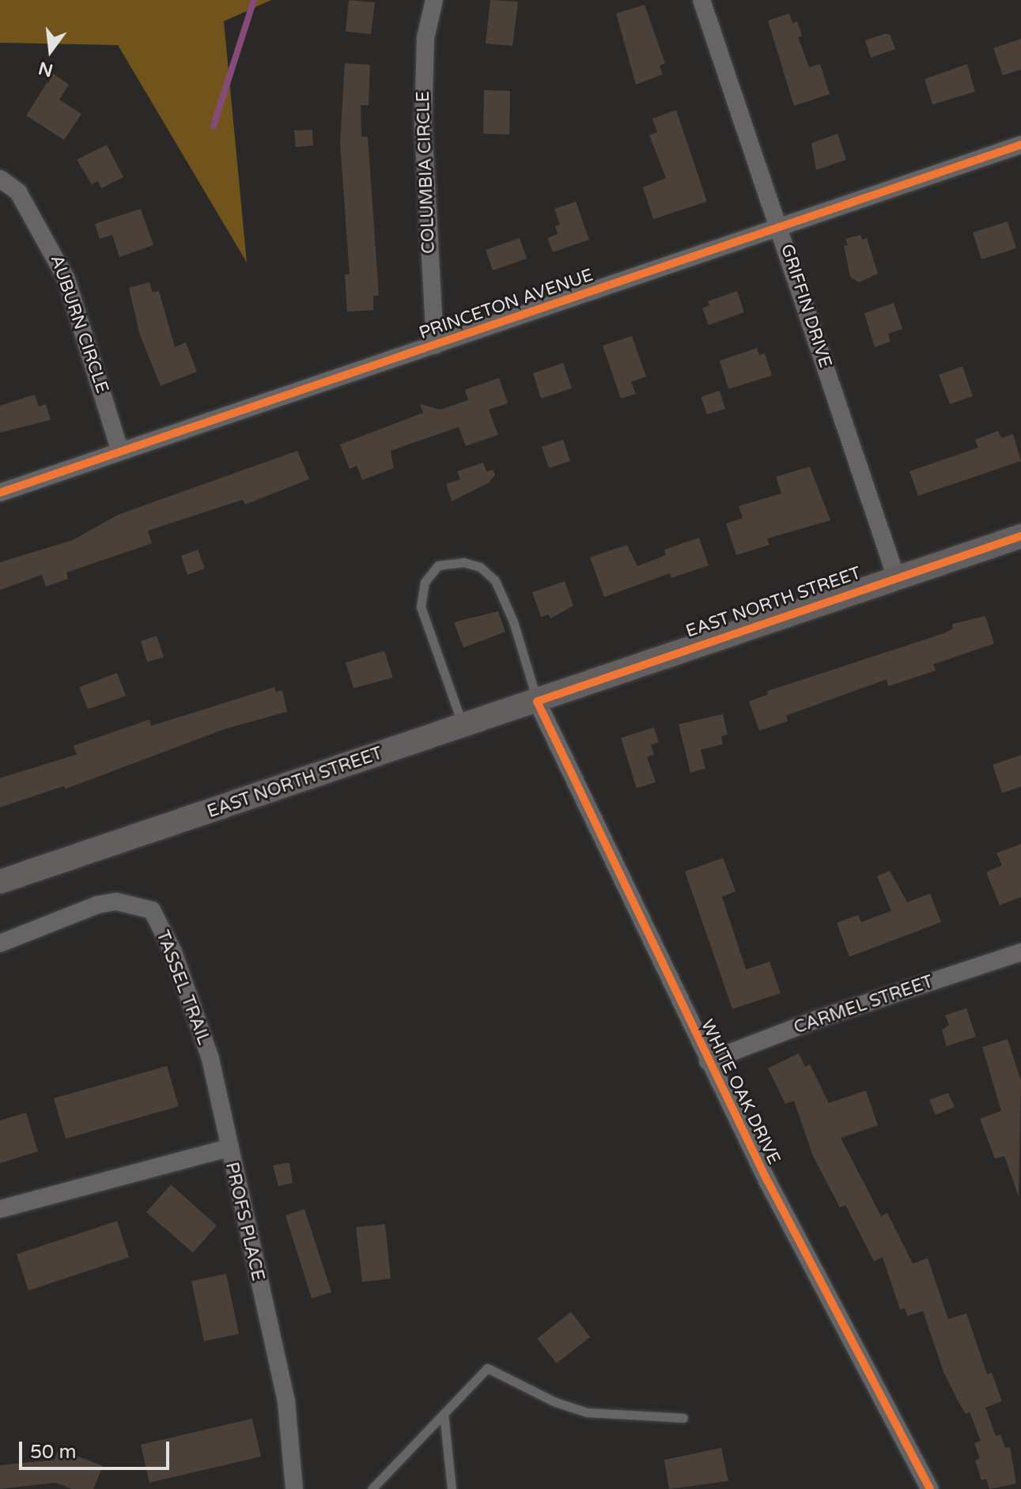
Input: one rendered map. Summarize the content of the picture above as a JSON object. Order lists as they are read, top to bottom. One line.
{"streets":{"main road":["EAST NORTH STREET"],"street":["COLUMBIA CIRCLE","PRINCETON AVENUE","GRIFFIN DRIVE","AUBURN CIRCLE","TASSEL TRAIL","CARMEL STREET","WHITE OAK DRIVE","PROFS PLACE"]},"crossings":[["COLUMBIA CIRCLE","PRINCETON AVENUE"],["PRINCETON AVENUE","GRIFFIN DRIVE"],["PRINCETON AVENUE","AUBURN CIRCLE"],["GRIFFIN DRIVE","EAST NORTH STREET"],["EAST NORTH STREET","WHITE OAK DRIVE"],["TASSEL TRAIL","PROFS PLACE"],["CARMEL STREET","WHITE OAK DRIVE"]],"scale_bar":"50 m","north":"bottom"}
